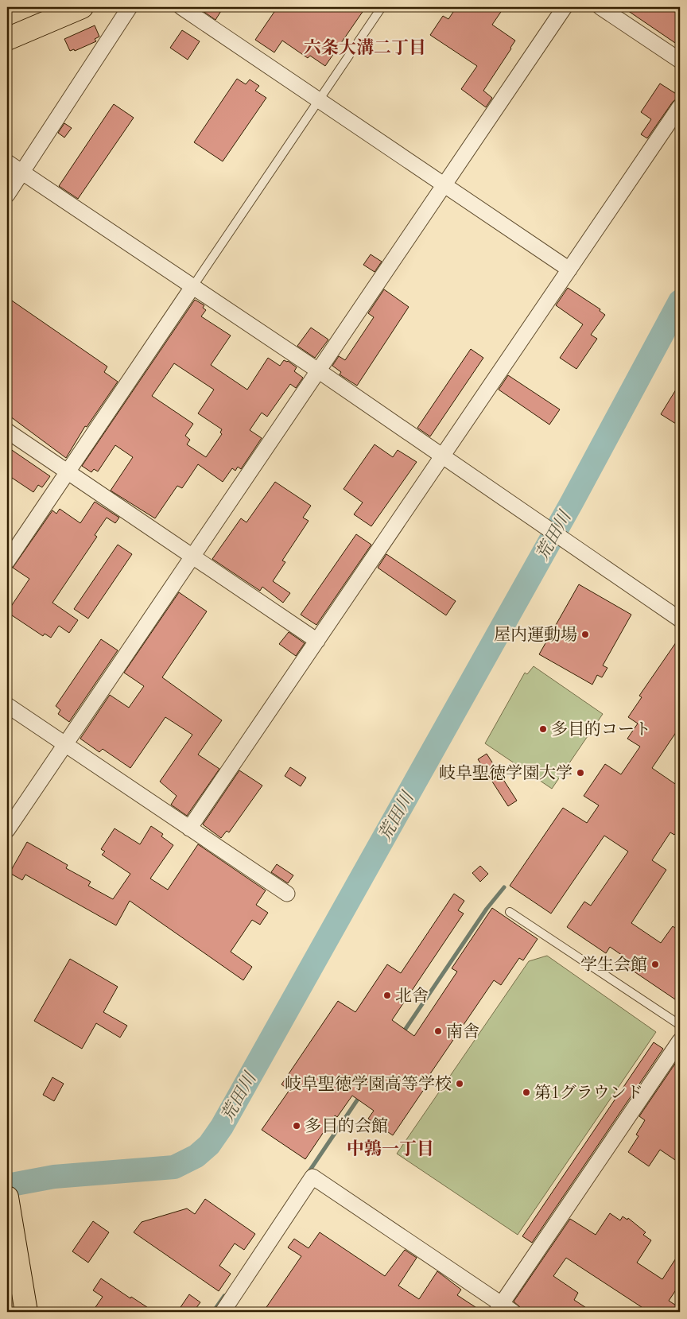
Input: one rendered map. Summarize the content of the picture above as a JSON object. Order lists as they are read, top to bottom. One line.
{"districts":["六条大溝二丁目","中鶉一丁目"],"water":["荒田川"],"places":["屋内運動場","多目的コート","岐阜聖徳学園大学","学生会館","北舎","南舎","岐阜聖徳学園高等学校","第1グラウンド","多目的会館"]}
